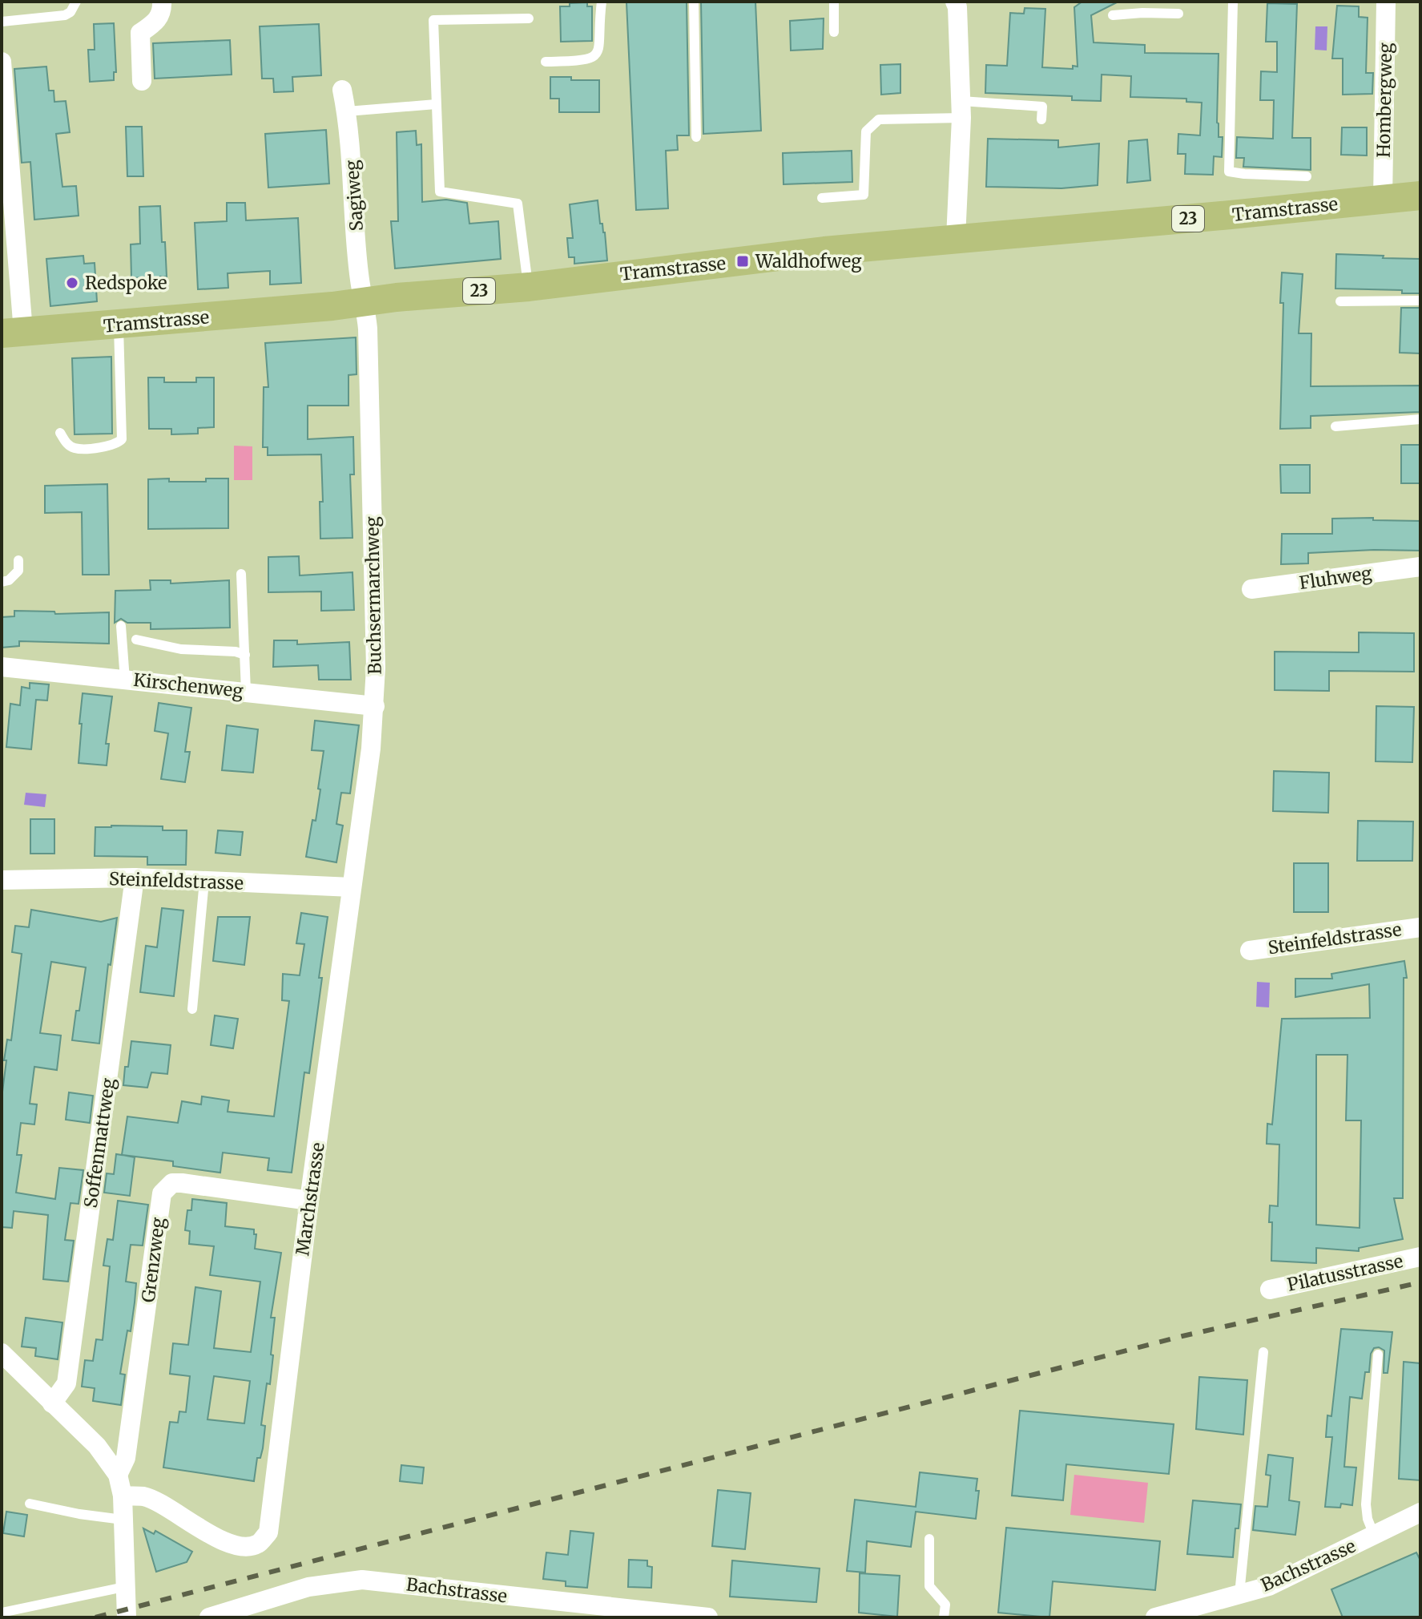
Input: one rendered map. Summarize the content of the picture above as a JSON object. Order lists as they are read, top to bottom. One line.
{"streets":{"main road":["Tramstrasse","23"],"street":["Hombergweg","Sagiweg","Fluhweg","Buchsermarchweg","Kirschenweg","Steinfeldstrasse","Soffenmattweg","Marchstrasse","Grenzweg","Pilatusstrasse","Bachstrasse"]},"crossings":[["Hombergweg","Tramstrasse"],["Sagiweg","Tramstrasse"],["Sagiweg","Buchsermarchweg"],["Tramstrasse","Buchsermarchweg"],["Buchsermarchweg","Kirschenweg"],["Buchsermarchweg","Steinfeldstrasse"],["Buchsermarchweg","Marchstrasse"],["Steinfeldstrasse","Soffenmattweg"],["Steinfeldstrasse","Marchstrasse"],["Marchstrasse","Grenzweg"]],"places":{"transit":["Waldhofweg"],"other":["Redspoke"]}}
